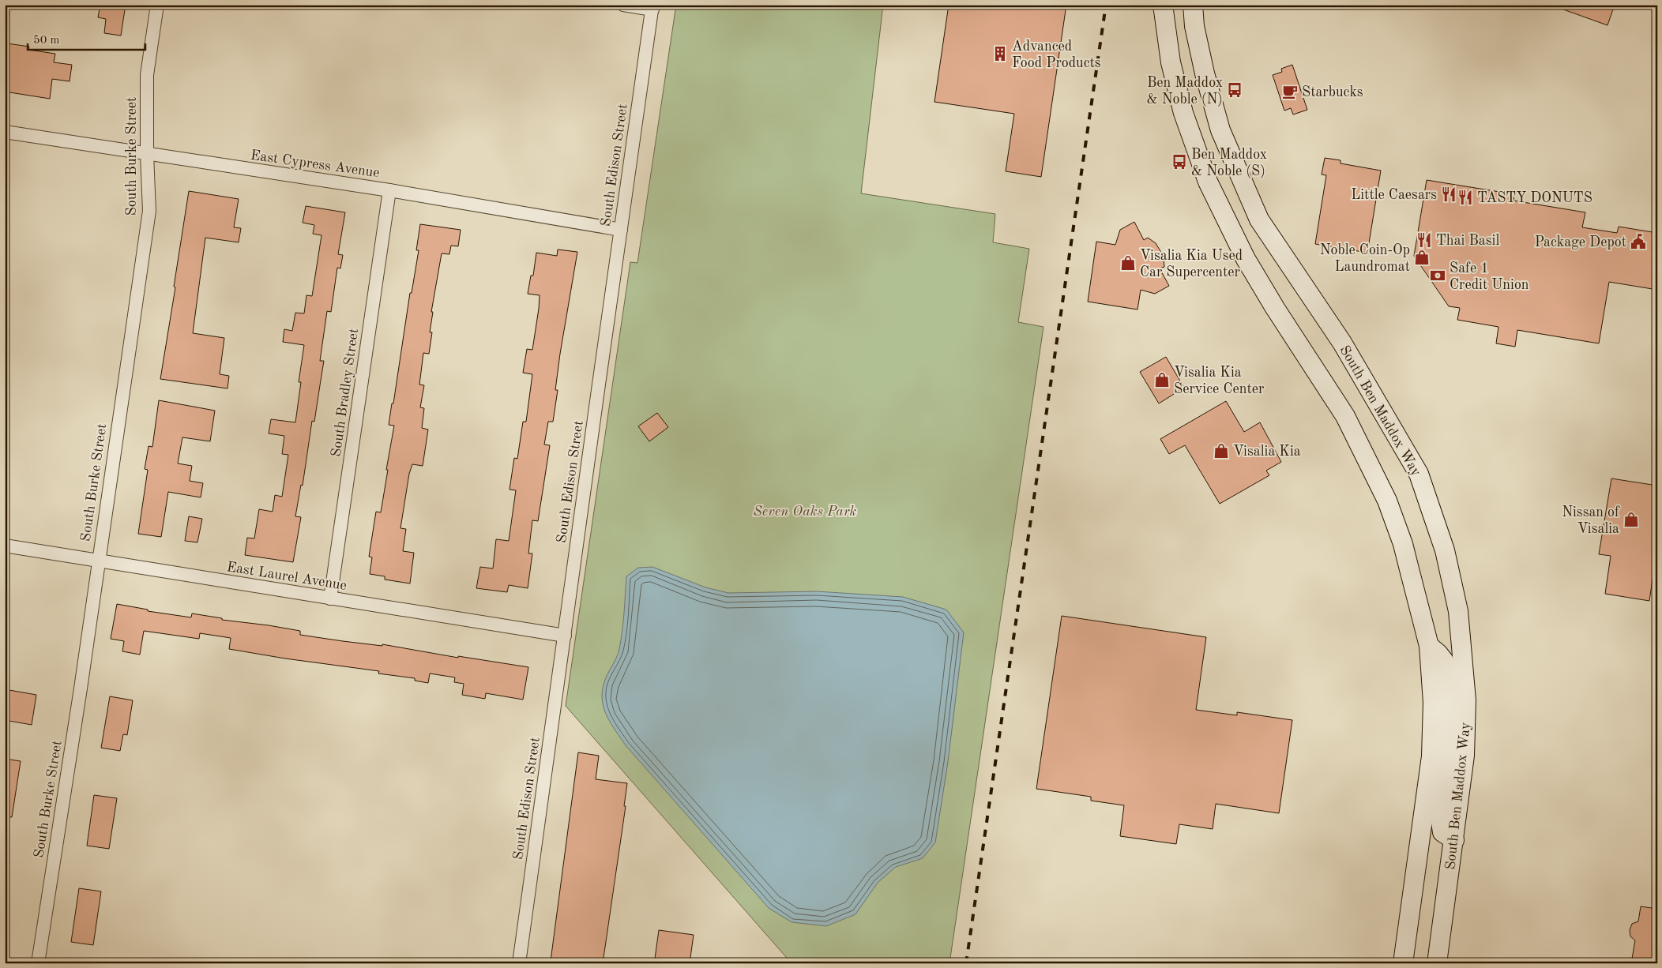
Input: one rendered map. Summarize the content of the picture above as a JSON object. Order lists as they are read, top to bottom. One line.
{"streets":{"main road":["South Ben Maddox Way"],"street":["South Burke Street","East Cypress Avenue","South Edison Street","South Bradley Street","East Laurel Avenue"]},"crossings":[["South Burke Street","East Cypress Avenue"],["South Burke Street","East Laurel Avenue"],["East Cypress Avenue","South Edison Street"],["East Cypress Avenue","South Bradley Street"],["South Edison Street","East Laurel Avenue"],["South Bradley Street","East Laurel Avenue"]],"parks":["Seven Oaks Park"],"places":{"building":["Advanced Food Products"],"bus stop":["Ben Maddox & Noble (N)","Ben Maddox & Noble (S)"],"cafe":["Starbucks"],"restaurant":["Little Caesars","TASTY DONUTS","Thai Basil"],"public building":["Package Depot"],"shop":["Noble Coin-Op Laundromat","Visalia Kia Used Car Supercenter","Visalia Kia Service Center","Visalia Kia","Nissan of Visalia"],"bank":["Safe 1 Credit Union"]},"scale_bar":"50 m"}
